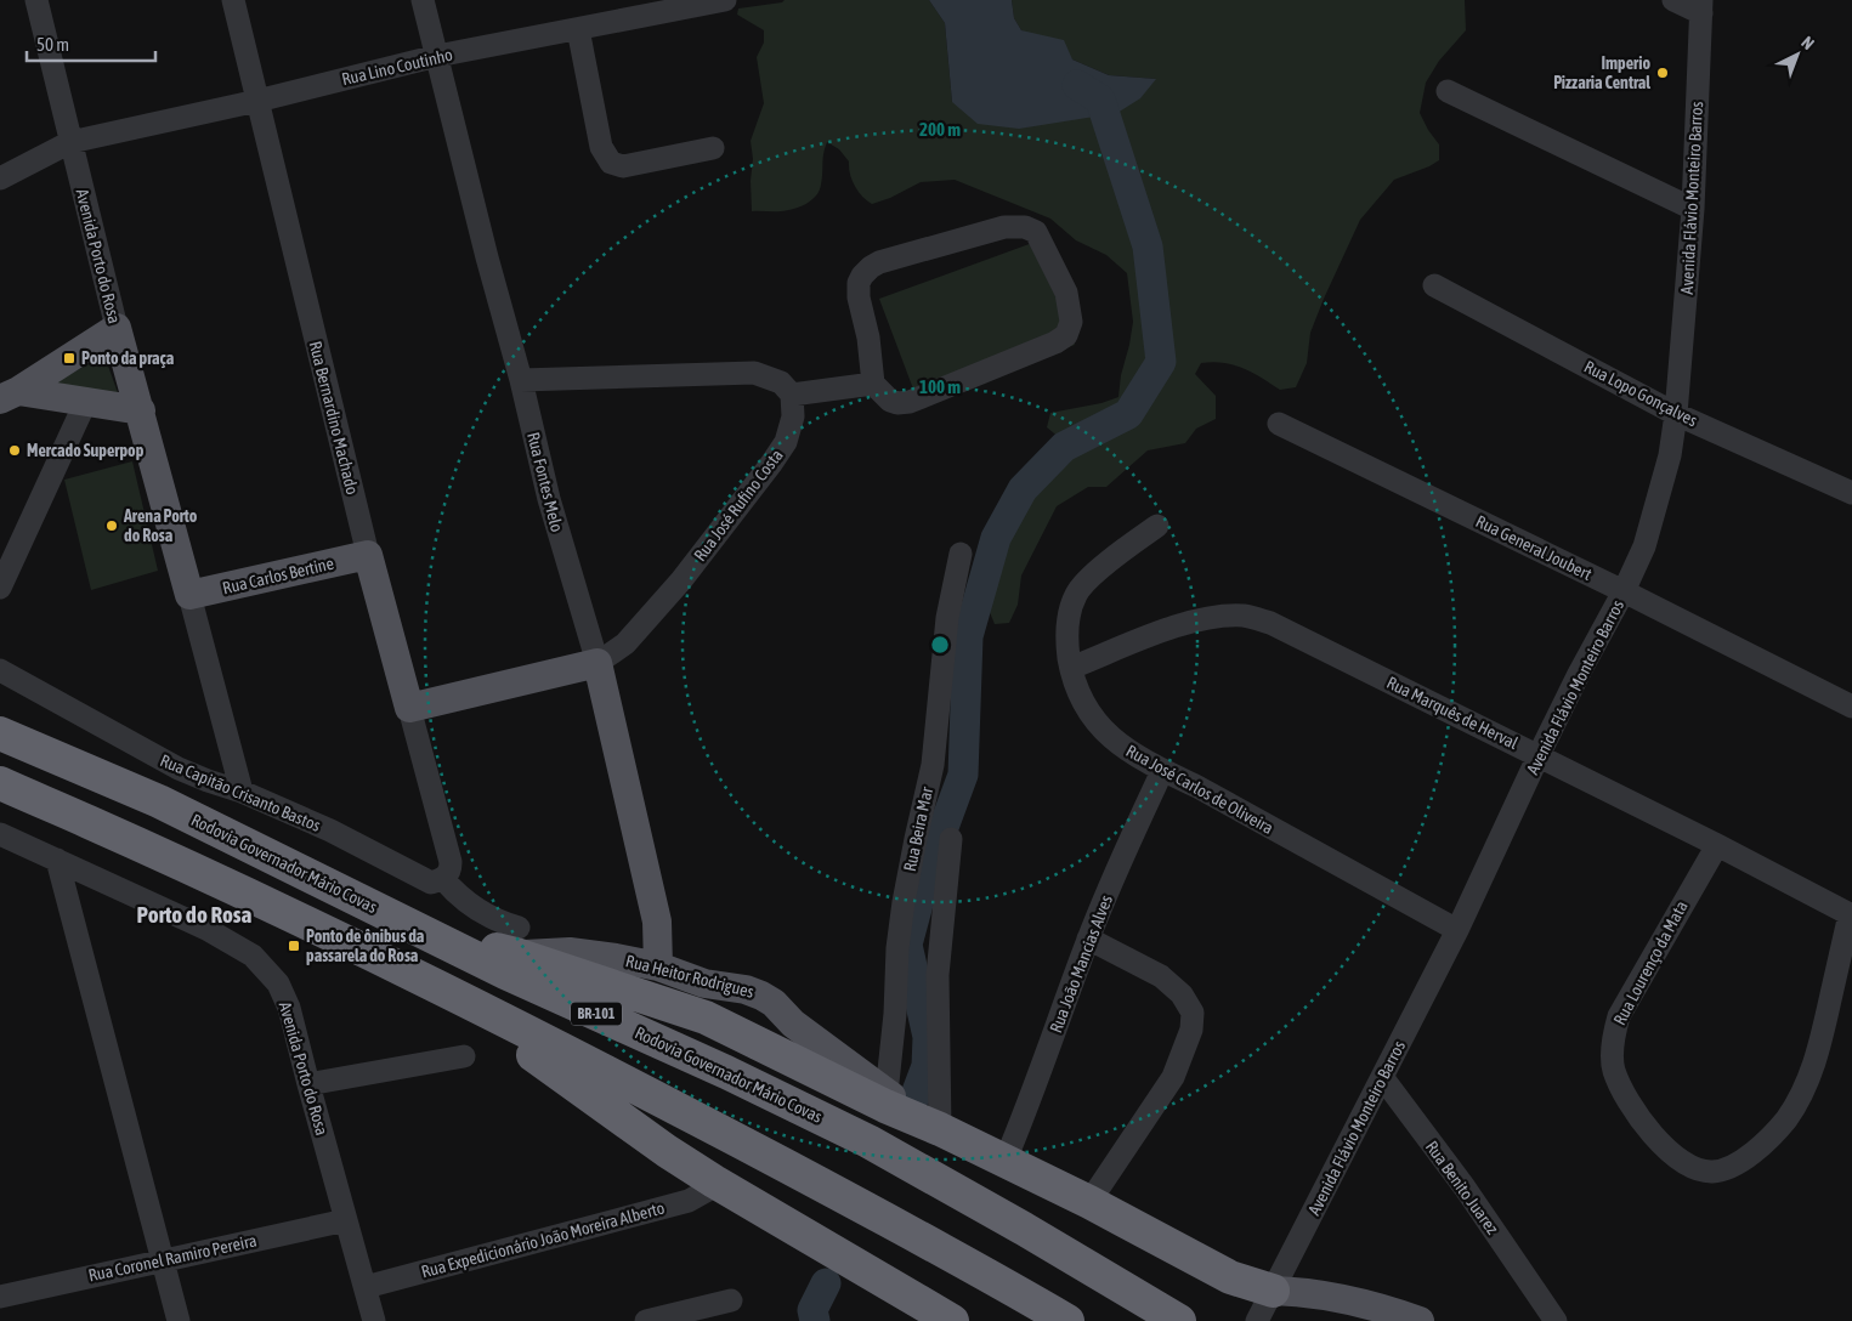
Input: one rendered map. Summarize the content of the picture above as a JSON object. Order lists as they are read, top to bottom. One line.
{"streets":{"highway":["Rodovia Governador Mário Covas","BR-101"],"main road":["Avenida Porto do Rosa","Rua Bernardino Machado","Rua Fontes Melo","Rua José Rufino Costa","Rua Carlos Bertine","Rua Heitor Rodrigues"],"street":["Rua Lino Coutinho","Avenida Flávio Monteiro Barros","Rua Lopo Gonçalves","Rua General Joubert","Rua Marquês de Herval","Rua José Carlos de Oliveira","Rua Capitão Crisanto Bastos","Rua Beira Mar","Rua Lourenço da Mata","Rua João Mancias Alves","Rua Benito Juarez","Rua Expedicionário João Moreira Alberto","Rua Coronel Ramiro Pereira"]},"crossings":[["Rua Lino Coutinho","Avenida Porto do Rosa"],["Rua Lino Coutinho","Rua Bernardino Machado"],["Rua Lino Coutinho","Rua Fontes Melo"],["Avenida Flávio Monteiro Barros","Rua Lopo Gonçalves"],["Avenida Flávio Monteiro Barros","Rua General Joubert"],["Avenida Flávio Monteiro Barros","Rua Marquês de Herval"],["Avenida Flávio Monteiro Barros","Rua José Carlos de Oliveira"],["Avenida Flávio Monteiro Barros","Rua Benito Juarez"],["Avenida Porto do Rosa","Rua Carlos Bertine"],["Avenida Porto do Rosa","Rua Capitão Crisanto Bastos"],["Avenida Porto do Rosa","Rua Expedicionário João Moreira Alberto"],["Avenida Porto do Rosa","Rua Coronel Ramiro Pereira"],["Rua Bernardino Machado","Rua José Rufino Costa"],["Rua Bernardino Machado","Rua Carlos Bertine"],["Rua Bernardino Machado","Rua Capitão Crisanto Bastos"],["Rua Fontes Melo","Rua José Rufino Costa"],["Rua Fontes Melo","Rua Heitor Rodrigues"],["Rua Marquês de Herval","Rua José Carlos de Oliveira"],["Rua Marquês de Herval","Rua Lourenço da Mata"],["Rua José Carlos de Oliveira","Rua João Mancias Alves"],["Rua Beira Mar","Rua Heitor Rodrigues"]],"districts":["Porto do Rosa"],"places":{"other":["Imperio Pizzaria Central","Mercado Superpop","Arena Porto do Rosa"],"transit":["Ponto da praça","Ponto de ônibus da passarela do Rosa"]},"scale_bar":"50 m","north":"top right","rings":["200 m","100 m"]}
